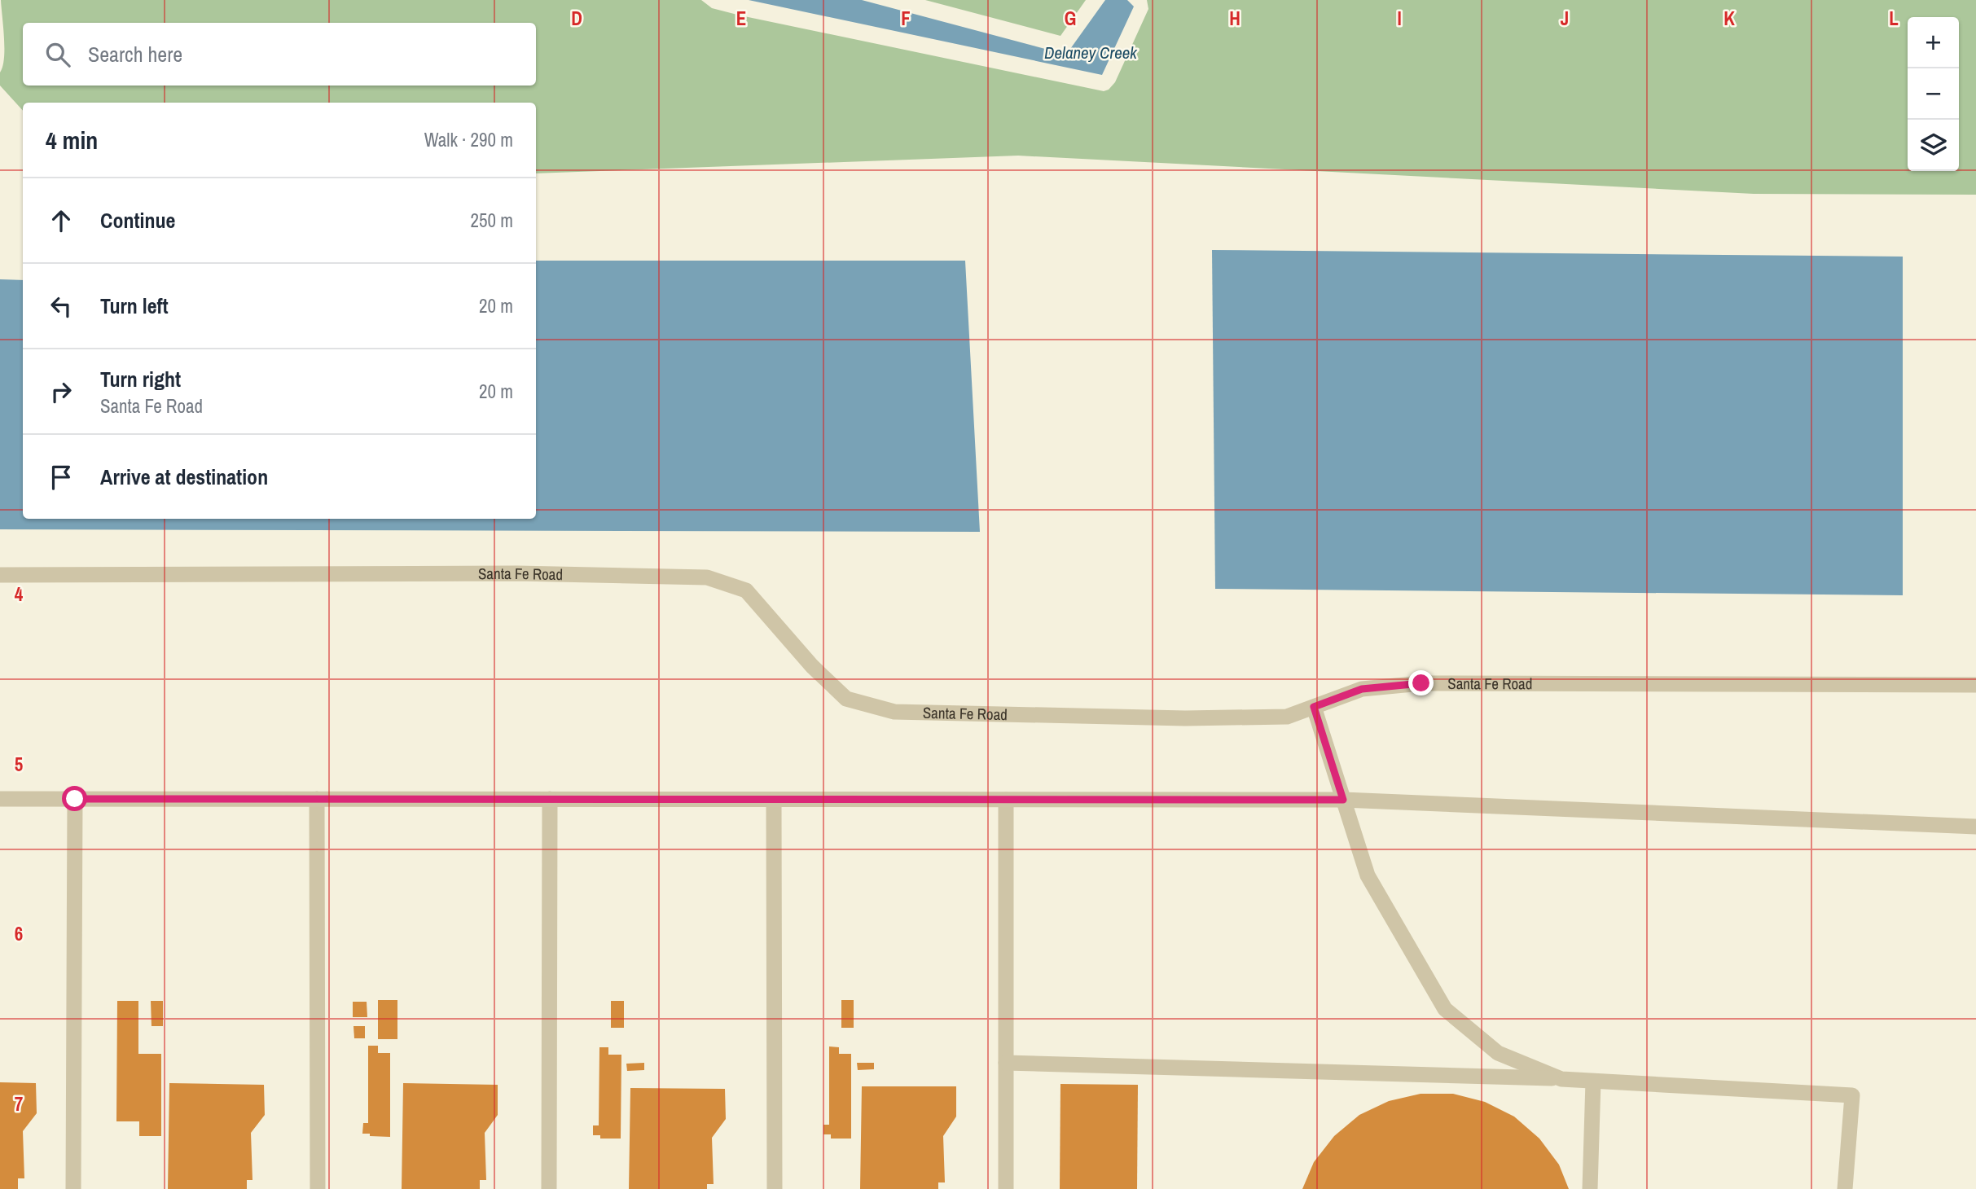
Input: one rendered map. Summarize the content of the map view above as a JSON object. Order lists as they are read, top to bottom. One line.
{"streets":{"street":["Santa Fe Road"]},"water":["Delaney Creek"],"page":{"map_buttons":["+","−"],"search":"Search here","heading":["4 min","Walk · 290 m"],"list":[["Continue","250 m"],["Turn left","20 m"],["Turn right","Santa Fe Road","20 m"],"Arrive at destination"]},"grid":{"columns":["D","E","F","G","H","I","J","K","L"],"rows":["4","5","6","7"]}}
